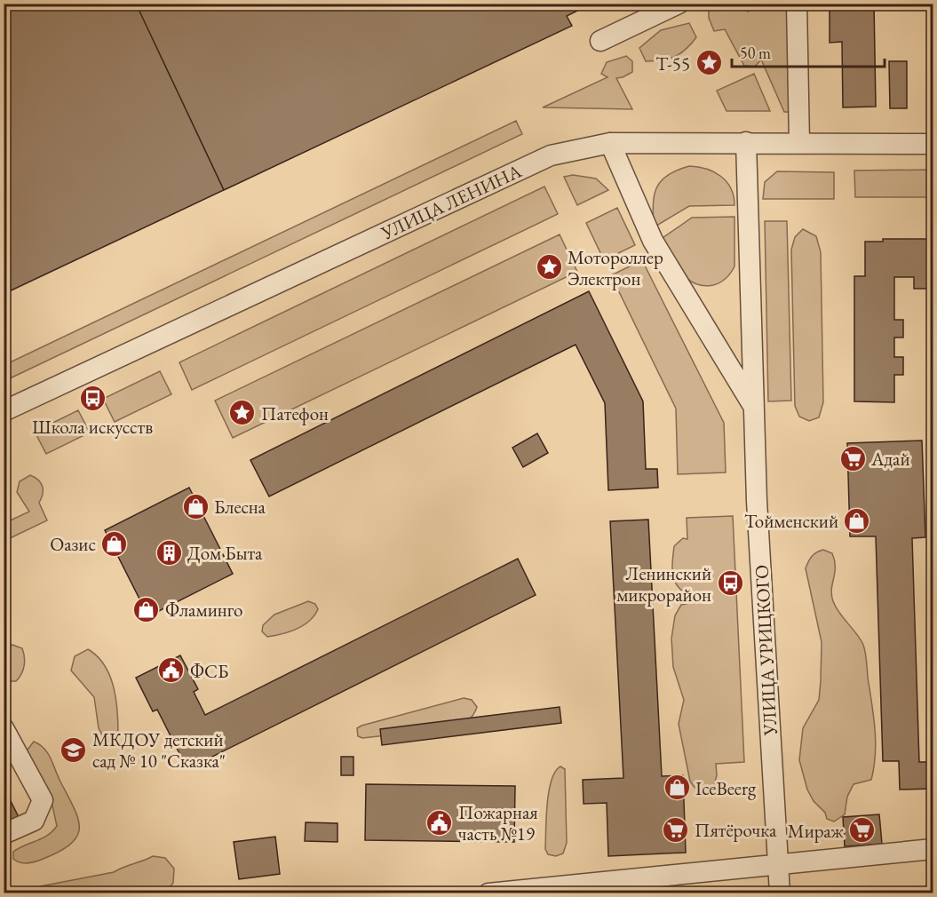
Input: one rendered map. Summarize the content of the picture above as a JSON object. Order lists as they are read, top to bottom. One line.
{"streets":{"street":["УЛИЦА ЛЕНИНА","УЛИЦА УРИЦКОГО"]},"crossings":[["УЛИЦА ЛЕНИНА","УЛИЦА УРИЦКОГО"]],"places":{"place":["Т-55","Мотороллер Электрон","Патефон"],"bus stop":["Школа искусств","Ленинский микрорайон"],"supermarket":["Адай","Пятёрочка","Мираж"],"shop":["Блесна","Тойменский","Оазис","Фламинго","IceBeerg"],"building":["Дом Быта"],"public building":["ФСБ","Пожарная часть №19"],"school or university":["МКДОУ детский сад № 10 \"Сказка\""]},"scale_bar":"50 m"}
